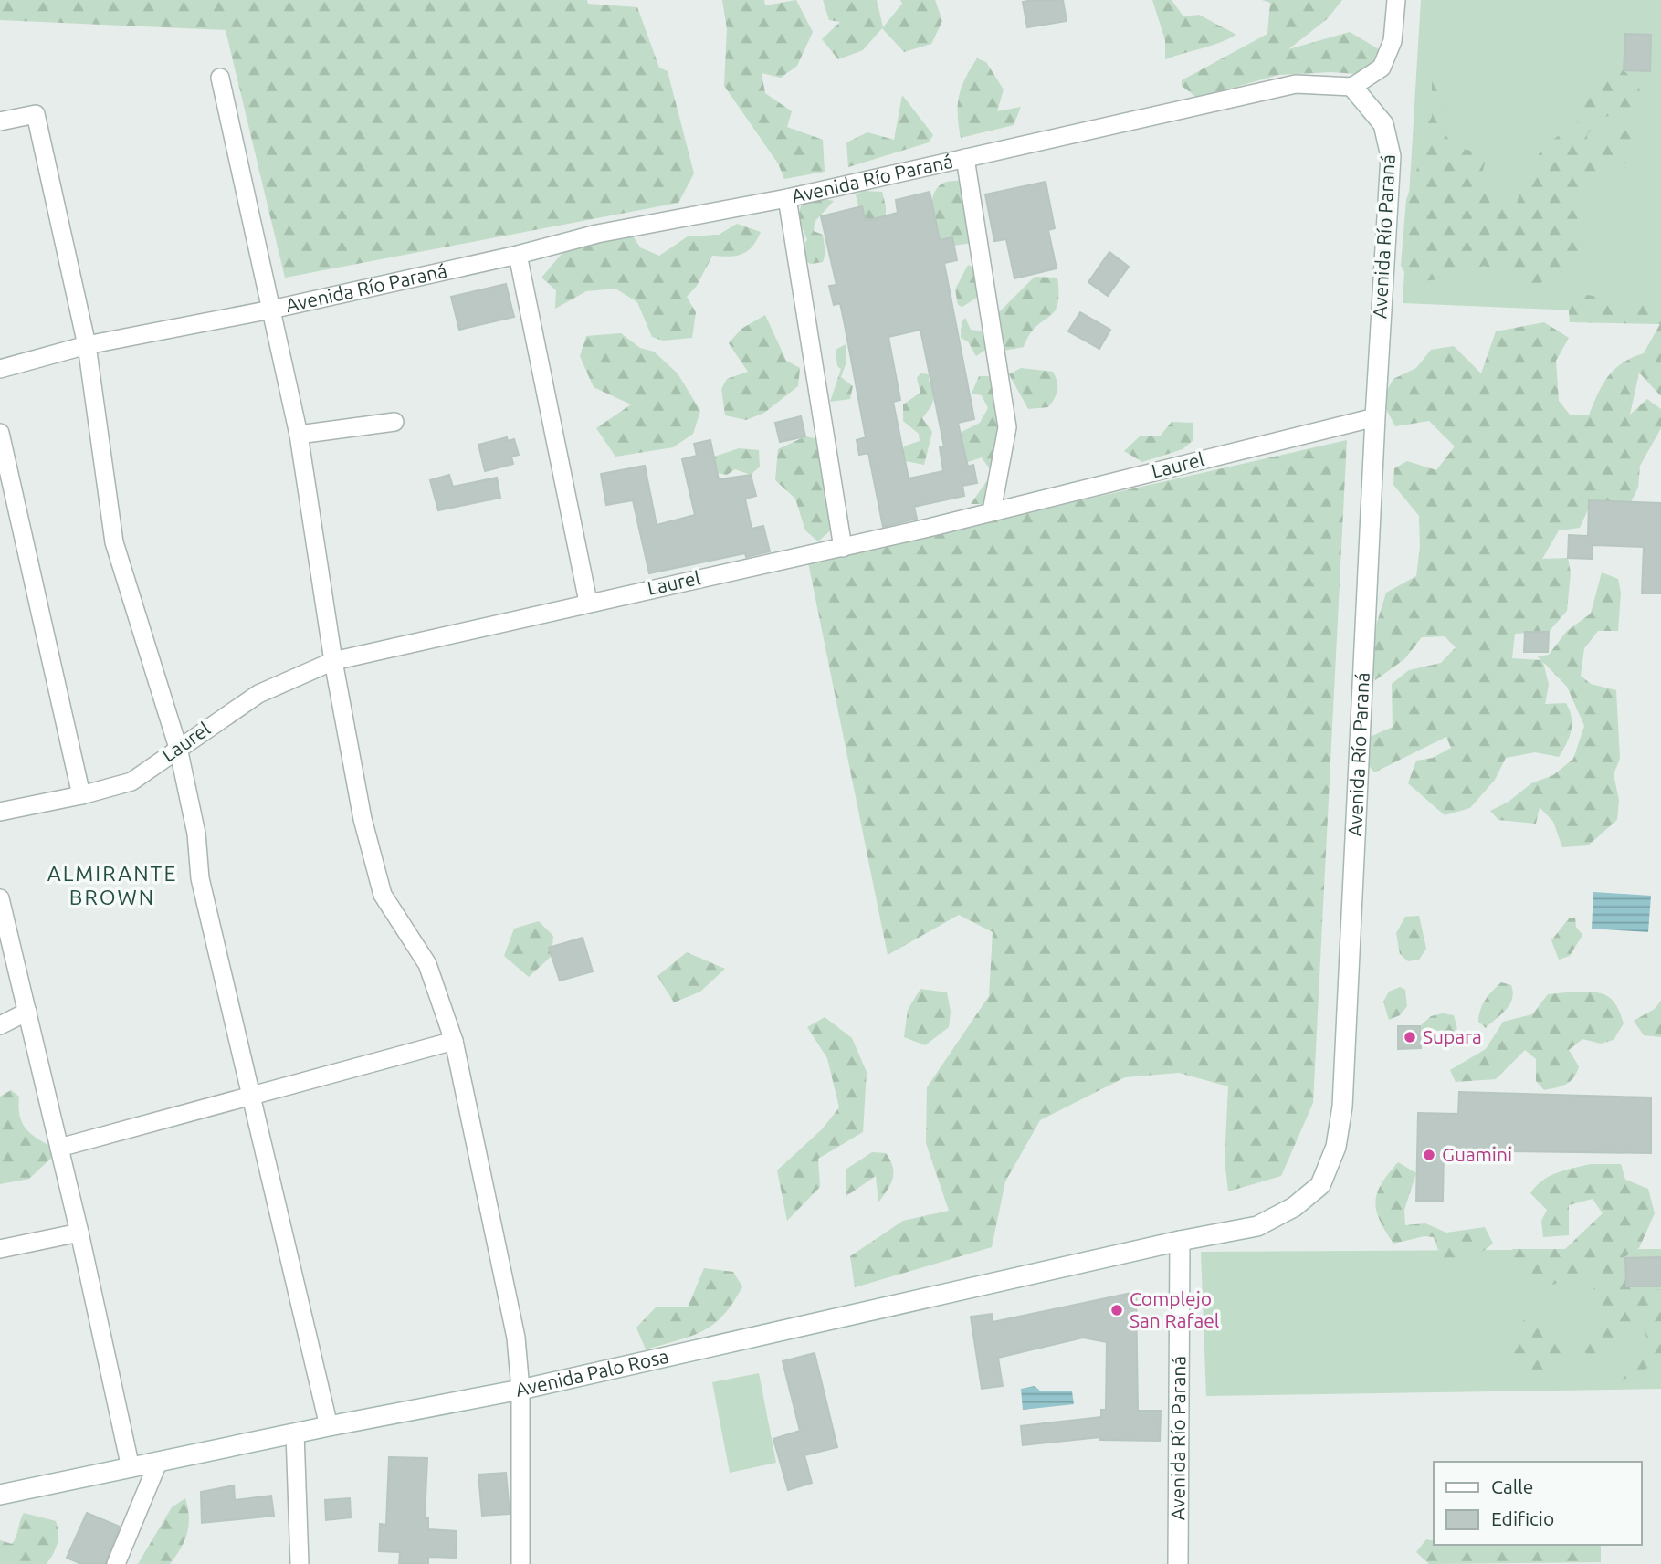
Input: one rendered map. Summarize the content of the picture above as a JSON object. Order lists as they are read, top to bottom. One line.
{"streets":{"main road":["Avenida Río Paraná","Avenida Palo Rosa"],"street":["Laurel"]},"crossings":[["Avenida Río Paraná","Laurel"],["Avenida Río Paraná","Avenida Palo Rosa"]],"districts":["ALMIRANTE BROWN"],"places":["Supara","Guamini","Complejo San Rafael"],"legend":["Calle","Edificio"]}
